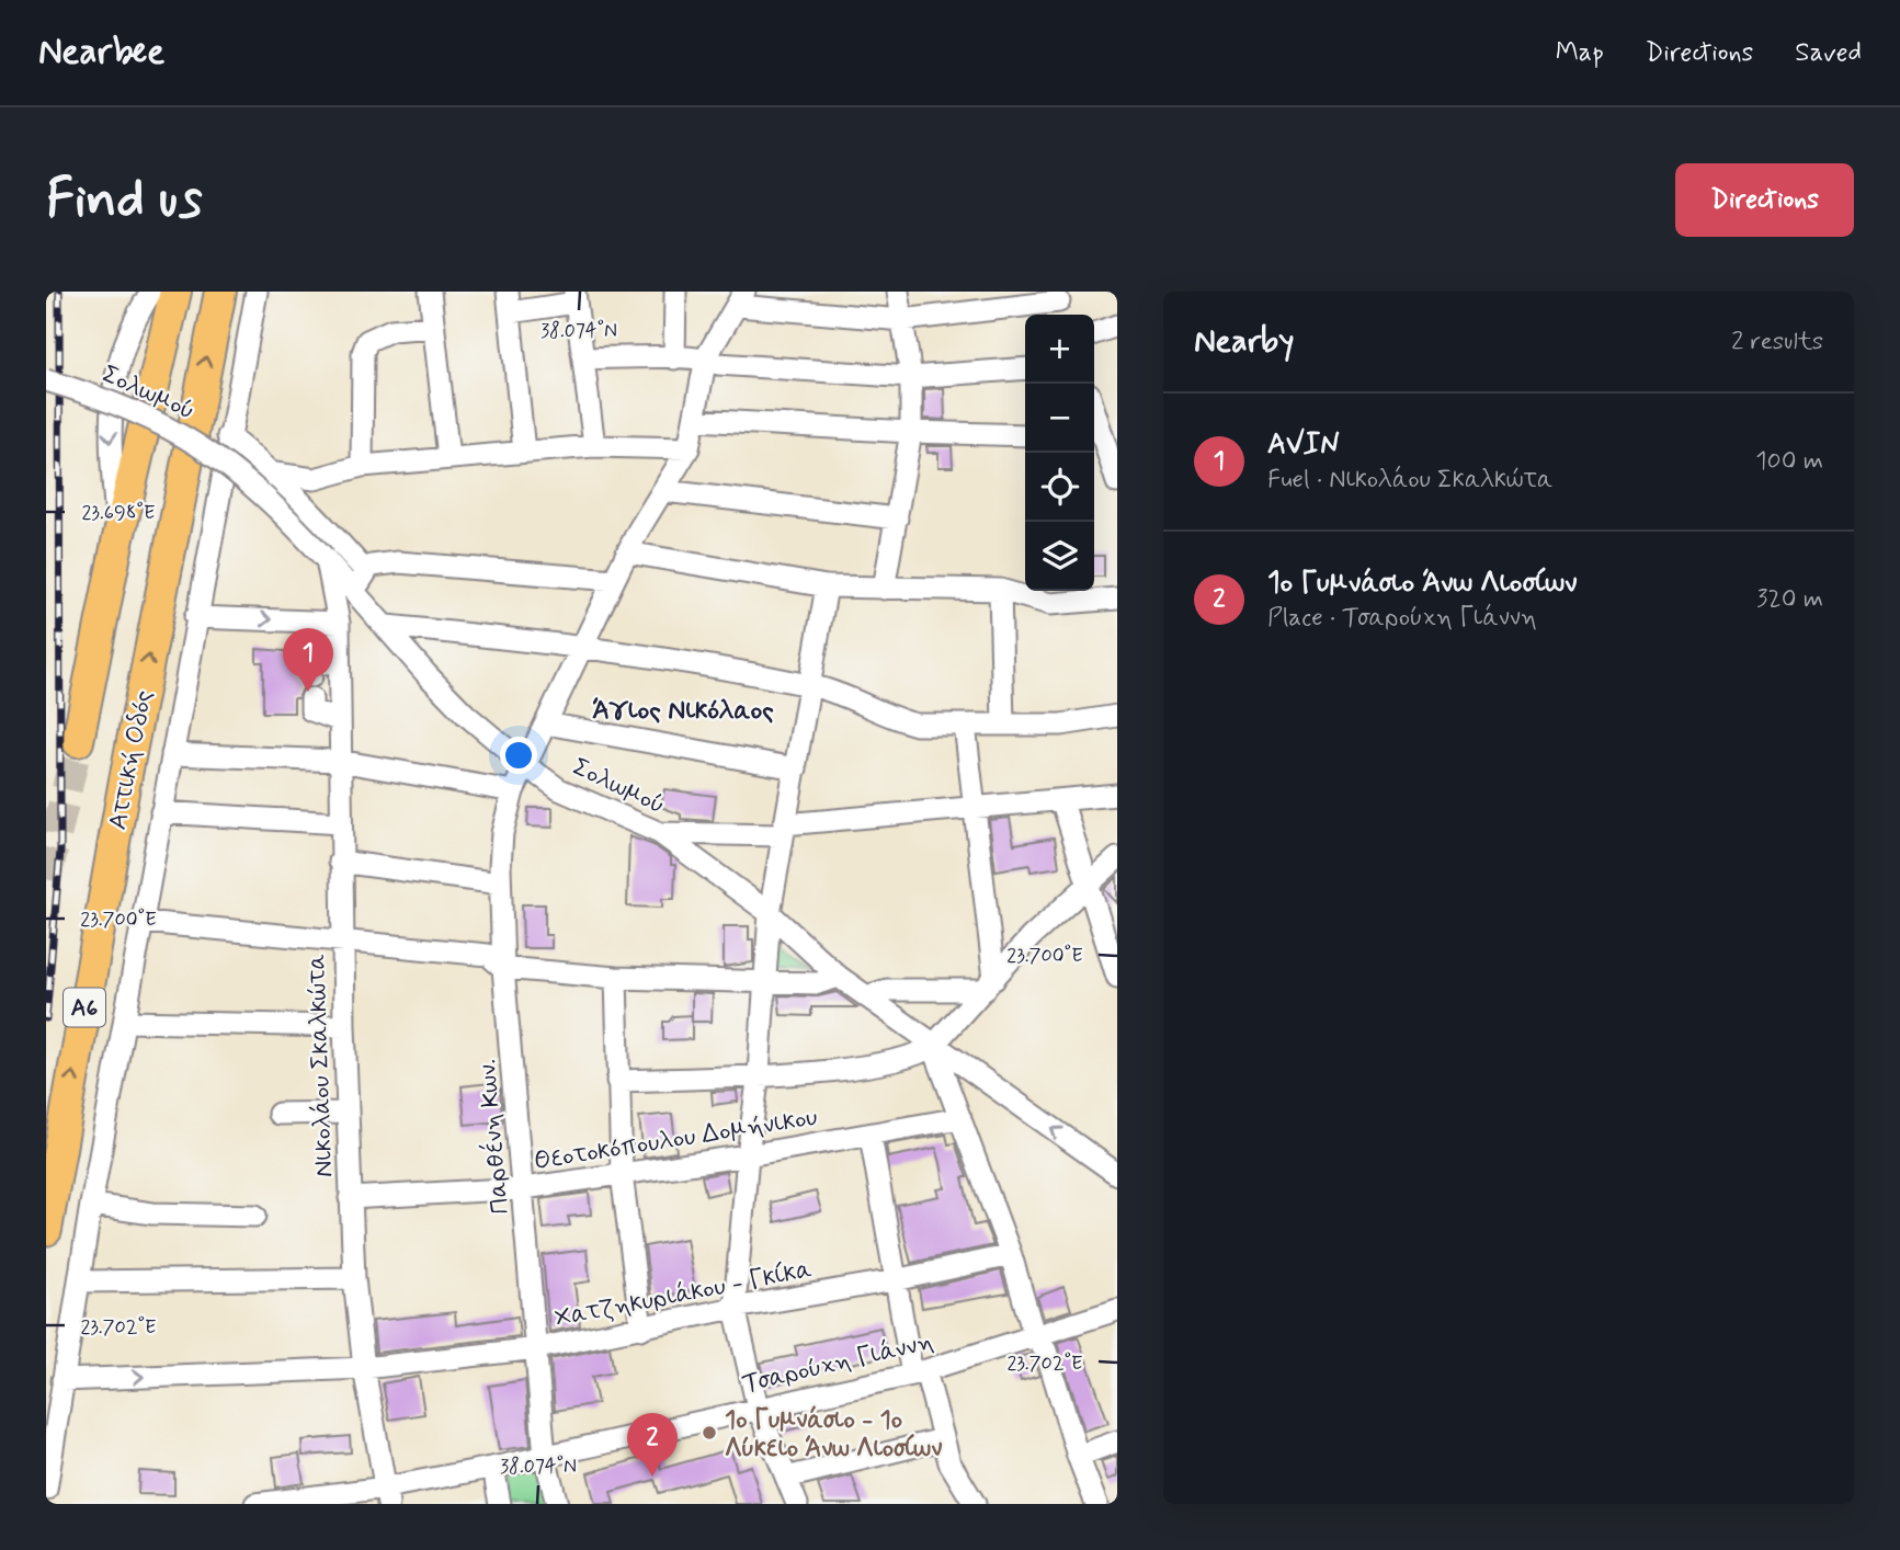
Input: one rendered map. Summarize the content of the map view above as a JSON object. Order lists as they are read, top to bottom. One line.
{"streets":{"highway":["Αττική Οδός","Α6"],"street":["Σολωμού","Νικολάου Σκαλκώτα","Παρθένη Κων.","Θεοτοκόπουλου Δομήνικου","Χατζηκυριάκου - Γκίκα","Τσαρούχη Γιάννη"]},"crossings":[["Σολωμού","Νικολάου Σκαλκώτα"],["Σολωμού","Παρθένη Κων."],["Νικολάου Σκαλκώτα","Θεοτοκόπουλου Δομήνικου"],["Νικολάου Σκαλκώτα","Χατζηκυριάκου - Γκίκα"],["Νικολάου Σκαλκώτα","Τσαρούχη Γιάννη"],["Παρθένη Κων.","Θεοτοκόπουλου Δομήνικου"],["Παρθένη Κων.","Χατζηκυριάκου - Γκίκα"],["Παρθένη Κων.","Τσαρούχη Γιάννη"]],"districts":["Άγιος Νικόλαος"],"places":["1ο Γυμνάσιο - 1ο Λύκειο Άνω Λιοσίων"],"page":{"header":"Nearbee","nav":["Map","Directions","Saved"],"buttons":"Directions","title":"Find us","heading":["Nearby","2 results"],"map_buttons":["+","−"],"list":[{"mark":"1","name":"AVIN","note":"Fuel · Νικολάου Σκαλκώτα","value":"100 m"},{"mark":"2","name":"1ο Γυμνάσιο Άνω Λιοσίων","note":"Place · Τσαρούχη Γιάννη","value":"320 m"}],"pins":["1","2"]},"coordinates":["38.074°N","23.698°E","23.700°E","23.702°E"]}
